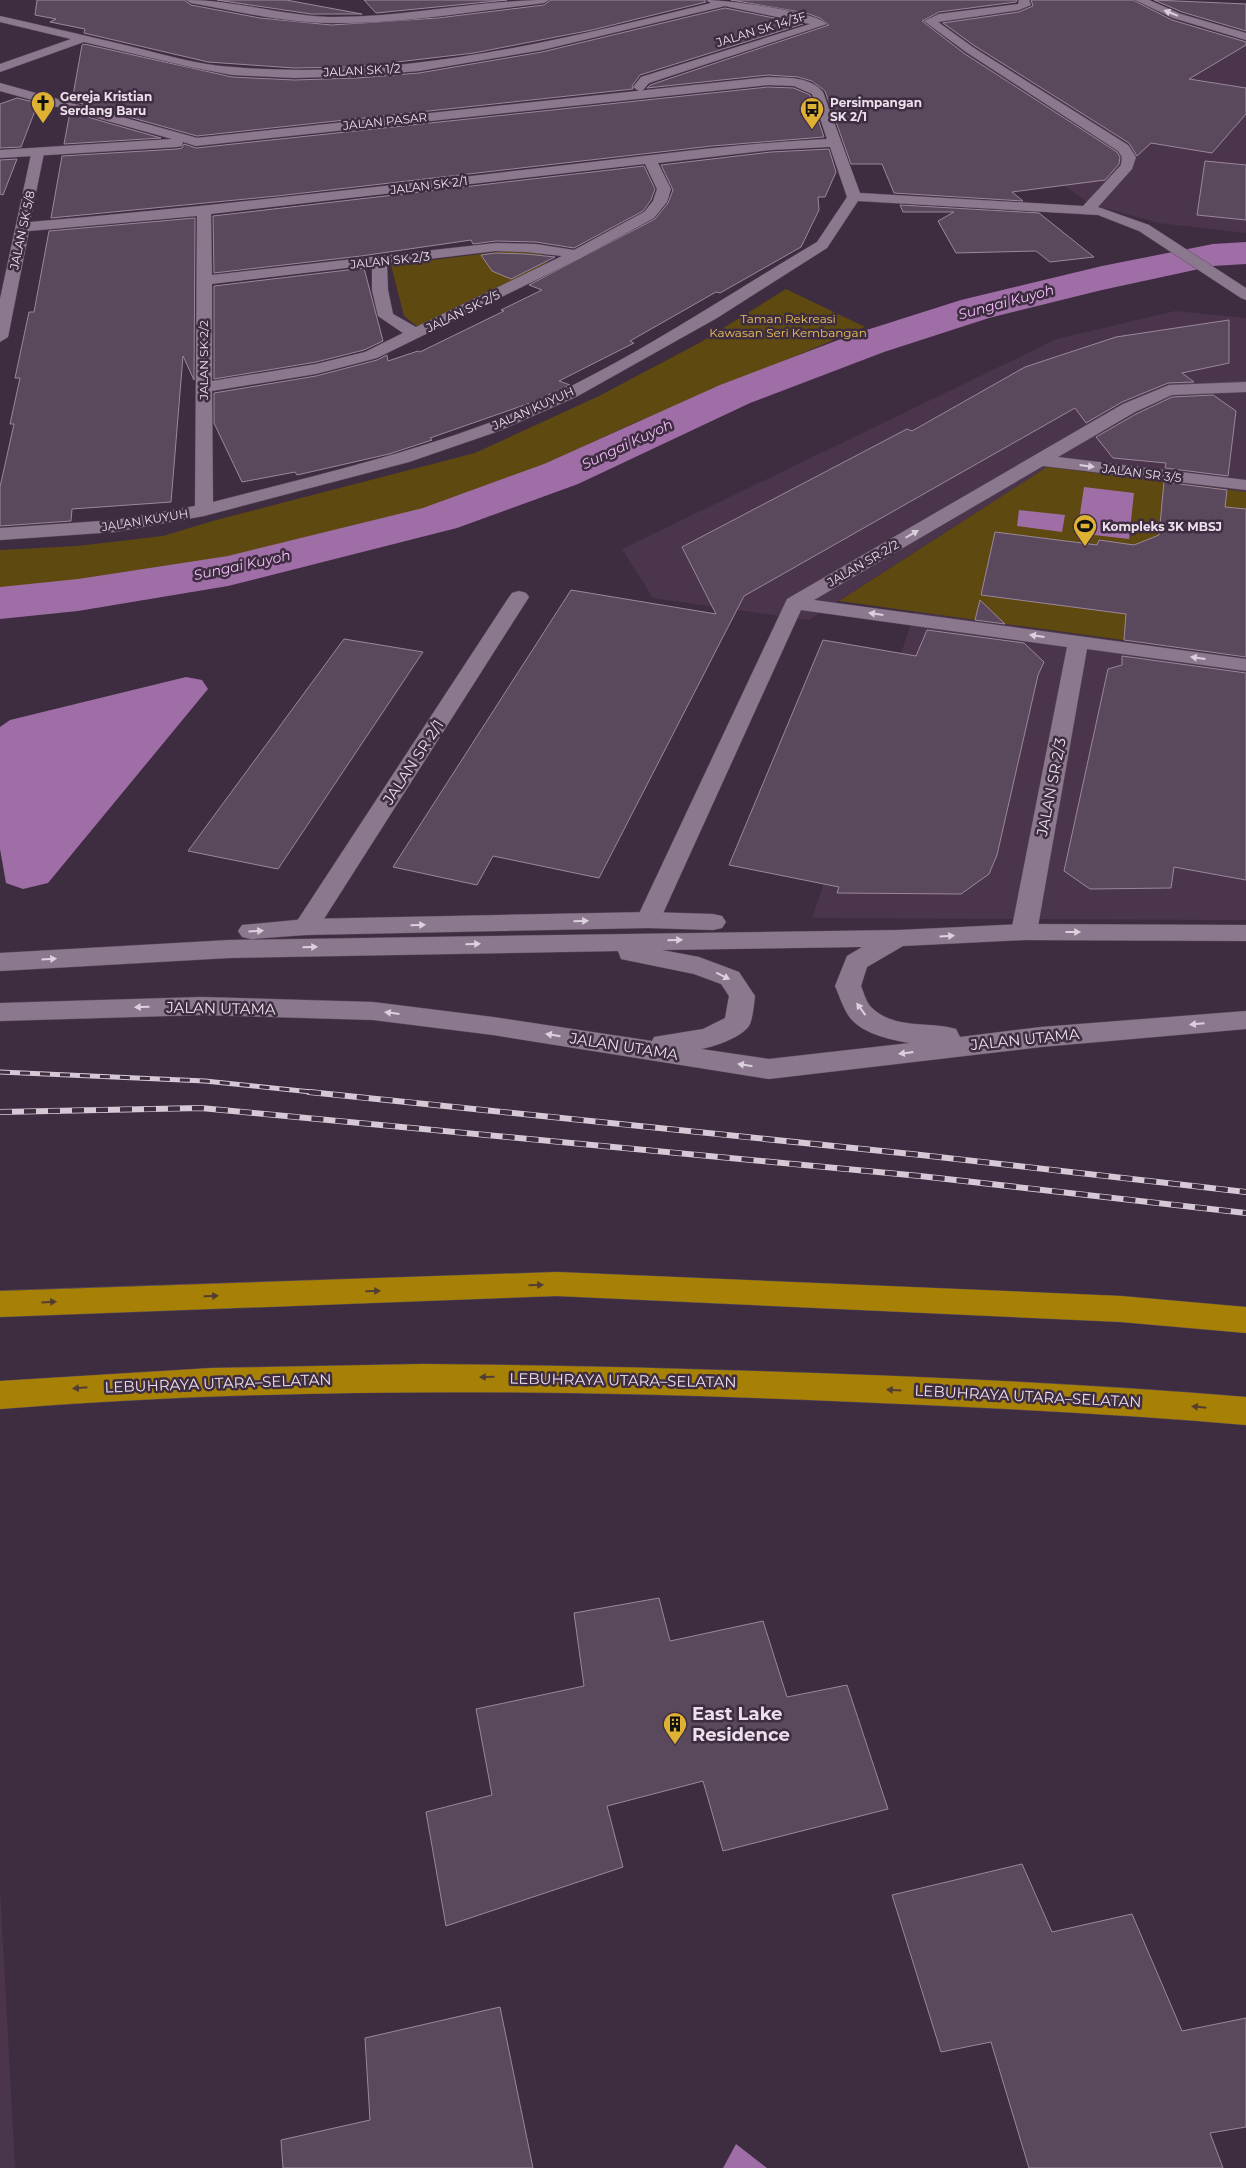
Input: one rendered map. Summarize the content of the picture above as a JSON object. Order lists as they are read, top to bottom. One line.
{"streets":{"highway":["LEBUHRAYA UTARA–SELATAN"],"street":["JALAN SK 14/3F","JALAN SK 1/2","JALAN PASAR","JALAN SK 2/1","JALAN SK 5/8","JALAN SK 2/3","JALAN SK 2/5","JALAN SK 2/2","JALAN KUYUH","JALAN SR 3/5","JALAN SR 2/2","JALAN SR 2/1","JALAN SR 2/3","JALAN UTAMA"]},"crossings":[["JALAN SK 14/3F","JALAN SK 1/2"],["JALAN SK 14/3F","JALAN PASAR"],["JALAN PASAR","JALAN SK 2/1"],["JALAN PASAR","JALAN SK 5/8"],["JALAN SK 2/1","JALAN SK 5/8"],["JALAN SK 2/1","JALAN SK 2/5"],["JALAN SK 2/1","JALAN SK 2/2"],["JALAN SK 2/3","JALAN SK 2/5"],["JALAN SK 2/3","JALAN SK 2/2"],["JALAN SK 2/5","JALAN SK 2/2"],["JALAN SK 2/2","JALAN KUYUH"],["JALAN SR 3/5","JALAN SR 2/2"]],"one_way":["JALAN SR 2/2"],"water":["Sungai Kuyoh"],"parks":["Taman Rekreasi Kawasan Seri Kembangan"],"places":{"church":["Gereja Kristian Serdang Baru"],"bus stop":["Persimpangan SK 2/1"],"sports":["Kompleks 3K MBSJ"],"building":["East Lake Residence"]}}
